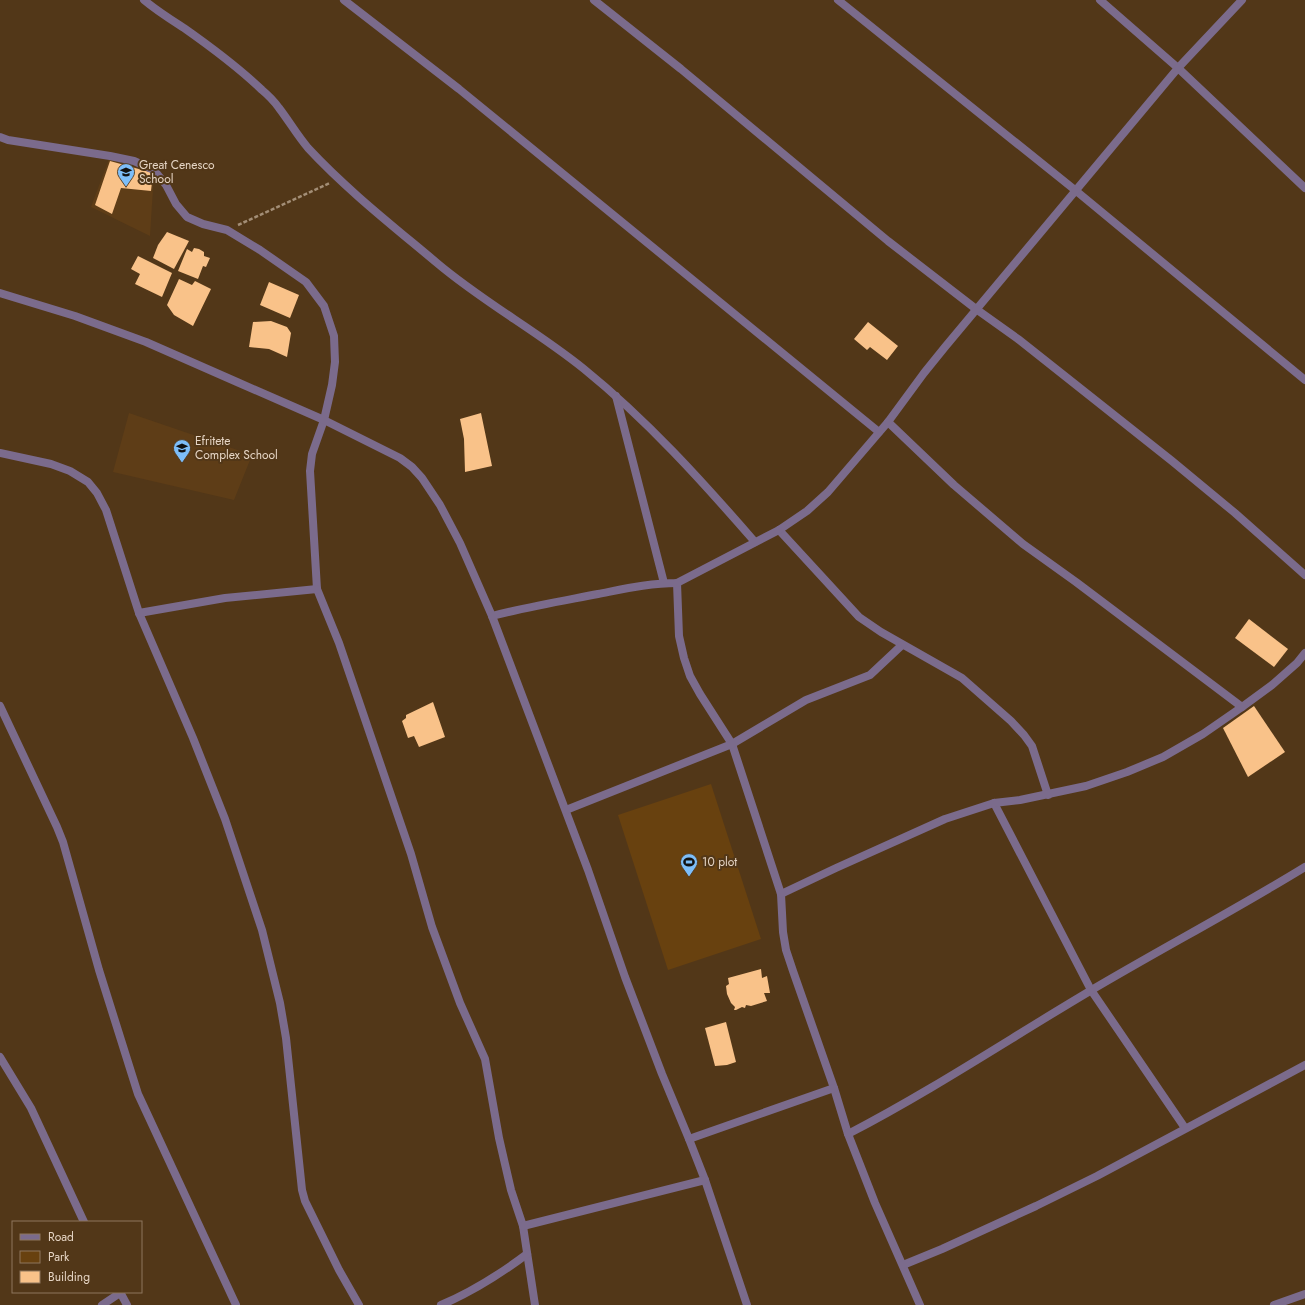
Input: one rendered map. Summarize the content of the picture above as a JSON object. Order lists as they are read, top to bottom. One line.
{"places":{"school or university":["Great Cenesco School","Efritete Complex School"],"sports":["10 plot"]},"legend":["Road","Park","Building"]}
